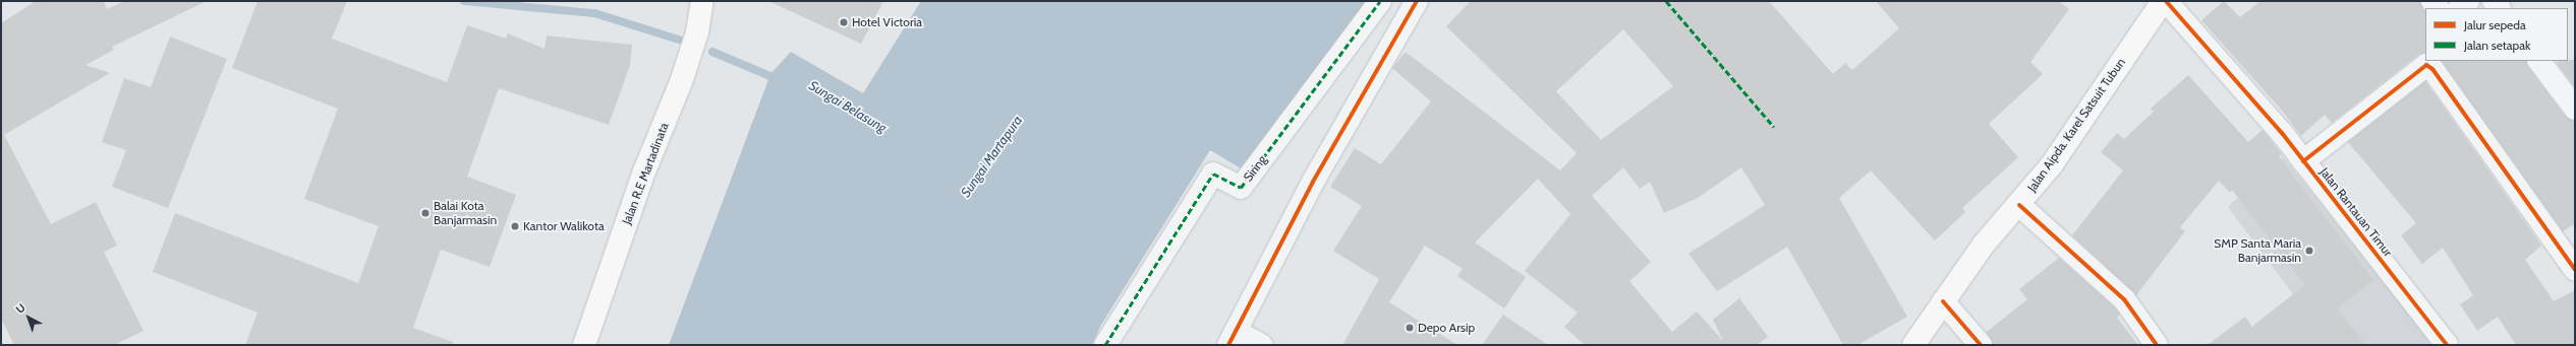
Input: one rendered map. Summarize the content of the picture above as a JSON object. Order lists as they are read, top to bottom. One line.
{"streets":{"main road":["Jalan Aipda. Karel Satsuit Tubun","Jalan R.E Martadinata"],"street":["Siring","Jalan Rantauan Timur"]},"crossings":[["Jalan Aipda. Karel Satsuit Tubun","Jalan Rantauan Timur"]],"water":["Sungai Belasung","Sungai Martapura"],"places":["Hotel Victoria","Balai Kota Banjarmasin","Kantor Walikota","SMP Santa Maria Banjarmasin","Depo Arsip"],"legend":["Jalur sepeda","Jalan setapak"],"north":"top left"}
